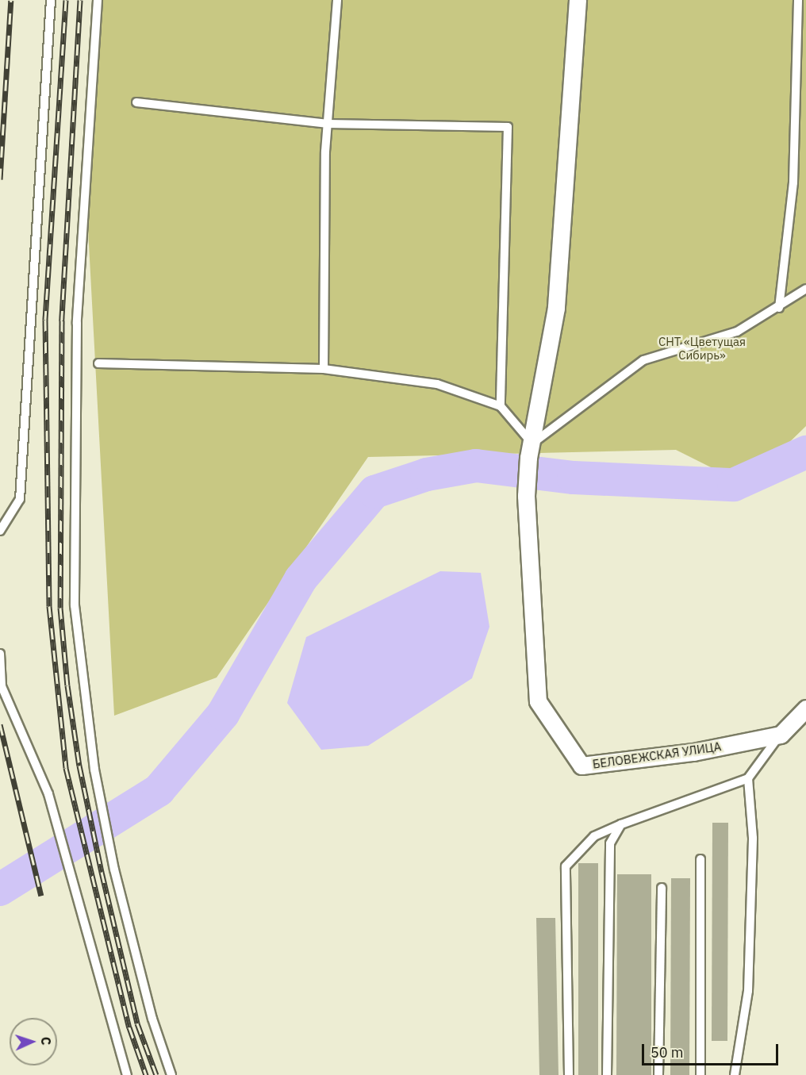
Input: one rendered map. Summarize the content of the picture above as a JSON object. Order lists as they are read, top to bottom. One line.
{"streets":{"street":["БЕЛОВЕЖСКАЯ УЛИЦА"]},"parks":["СНТ «Цветущая Сибирь»"],"scale_bar":"50 m","north":"right"}
